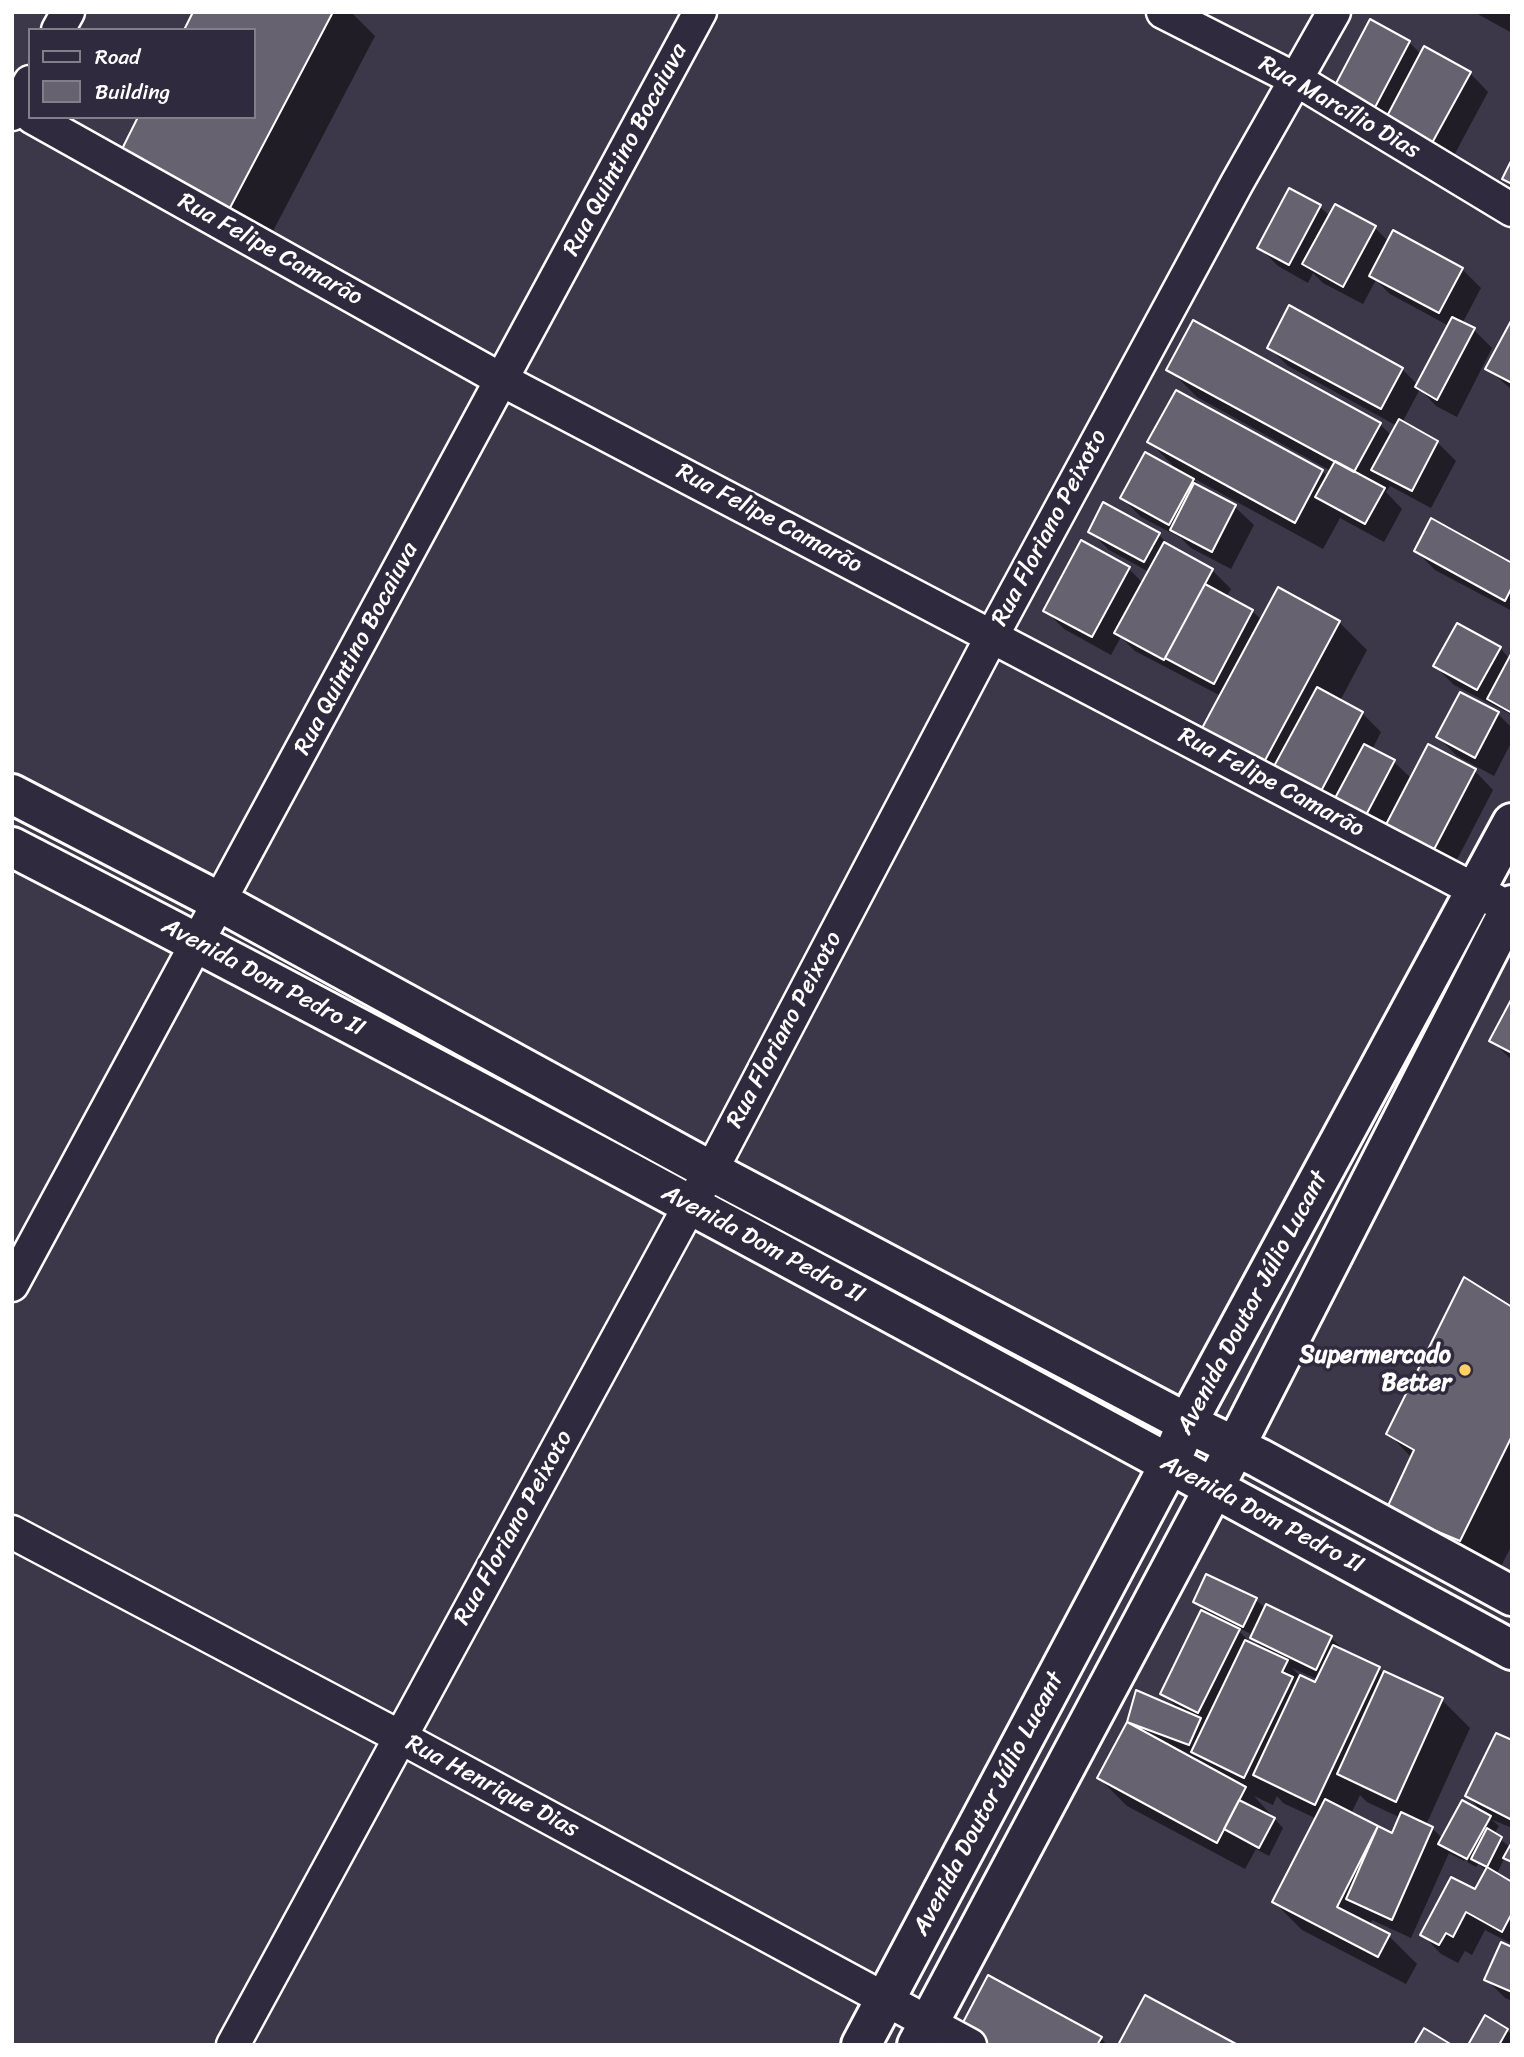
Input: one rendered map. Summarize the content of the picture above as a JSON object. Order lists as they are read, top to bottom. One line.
{"streets":{"street":["Rua Marcílio Dias","Rua Quintino Bocaiuva","Rua Felipe Camarão","Rua Floriano Peixoto","Avenida Dom Pedro II","Avenida Doutor Júlio Lucant","Rua Henrique Dias"]},"crossings":[["Rua Marcílio Dias","Rua Floriano Peixoto"],["Rua Quintino Bocaiuva","Rua Felipe Camarão"],["Rua Quintino Bocaiuva","Avenida Dom Pedro II"],["Rua Felipe Camarão","Rua Floriano Peixoto"],["Rua Felipe Camarão","Avenida Doutor Júlio Lucant"],["Rua Floriano Peixoto","Avenida Dom Pedro II"],["Rua Floriano Peixoto","Rua Henrique Dias"],["Avenida Dom Pedro II","Avenida Doutor Júlio Lucant"],["Avenida Doutor Júlio Lucant","Rua Henrique Dias"]],"places":["Supermercado Better"],"legend":["Road","Building"]}
